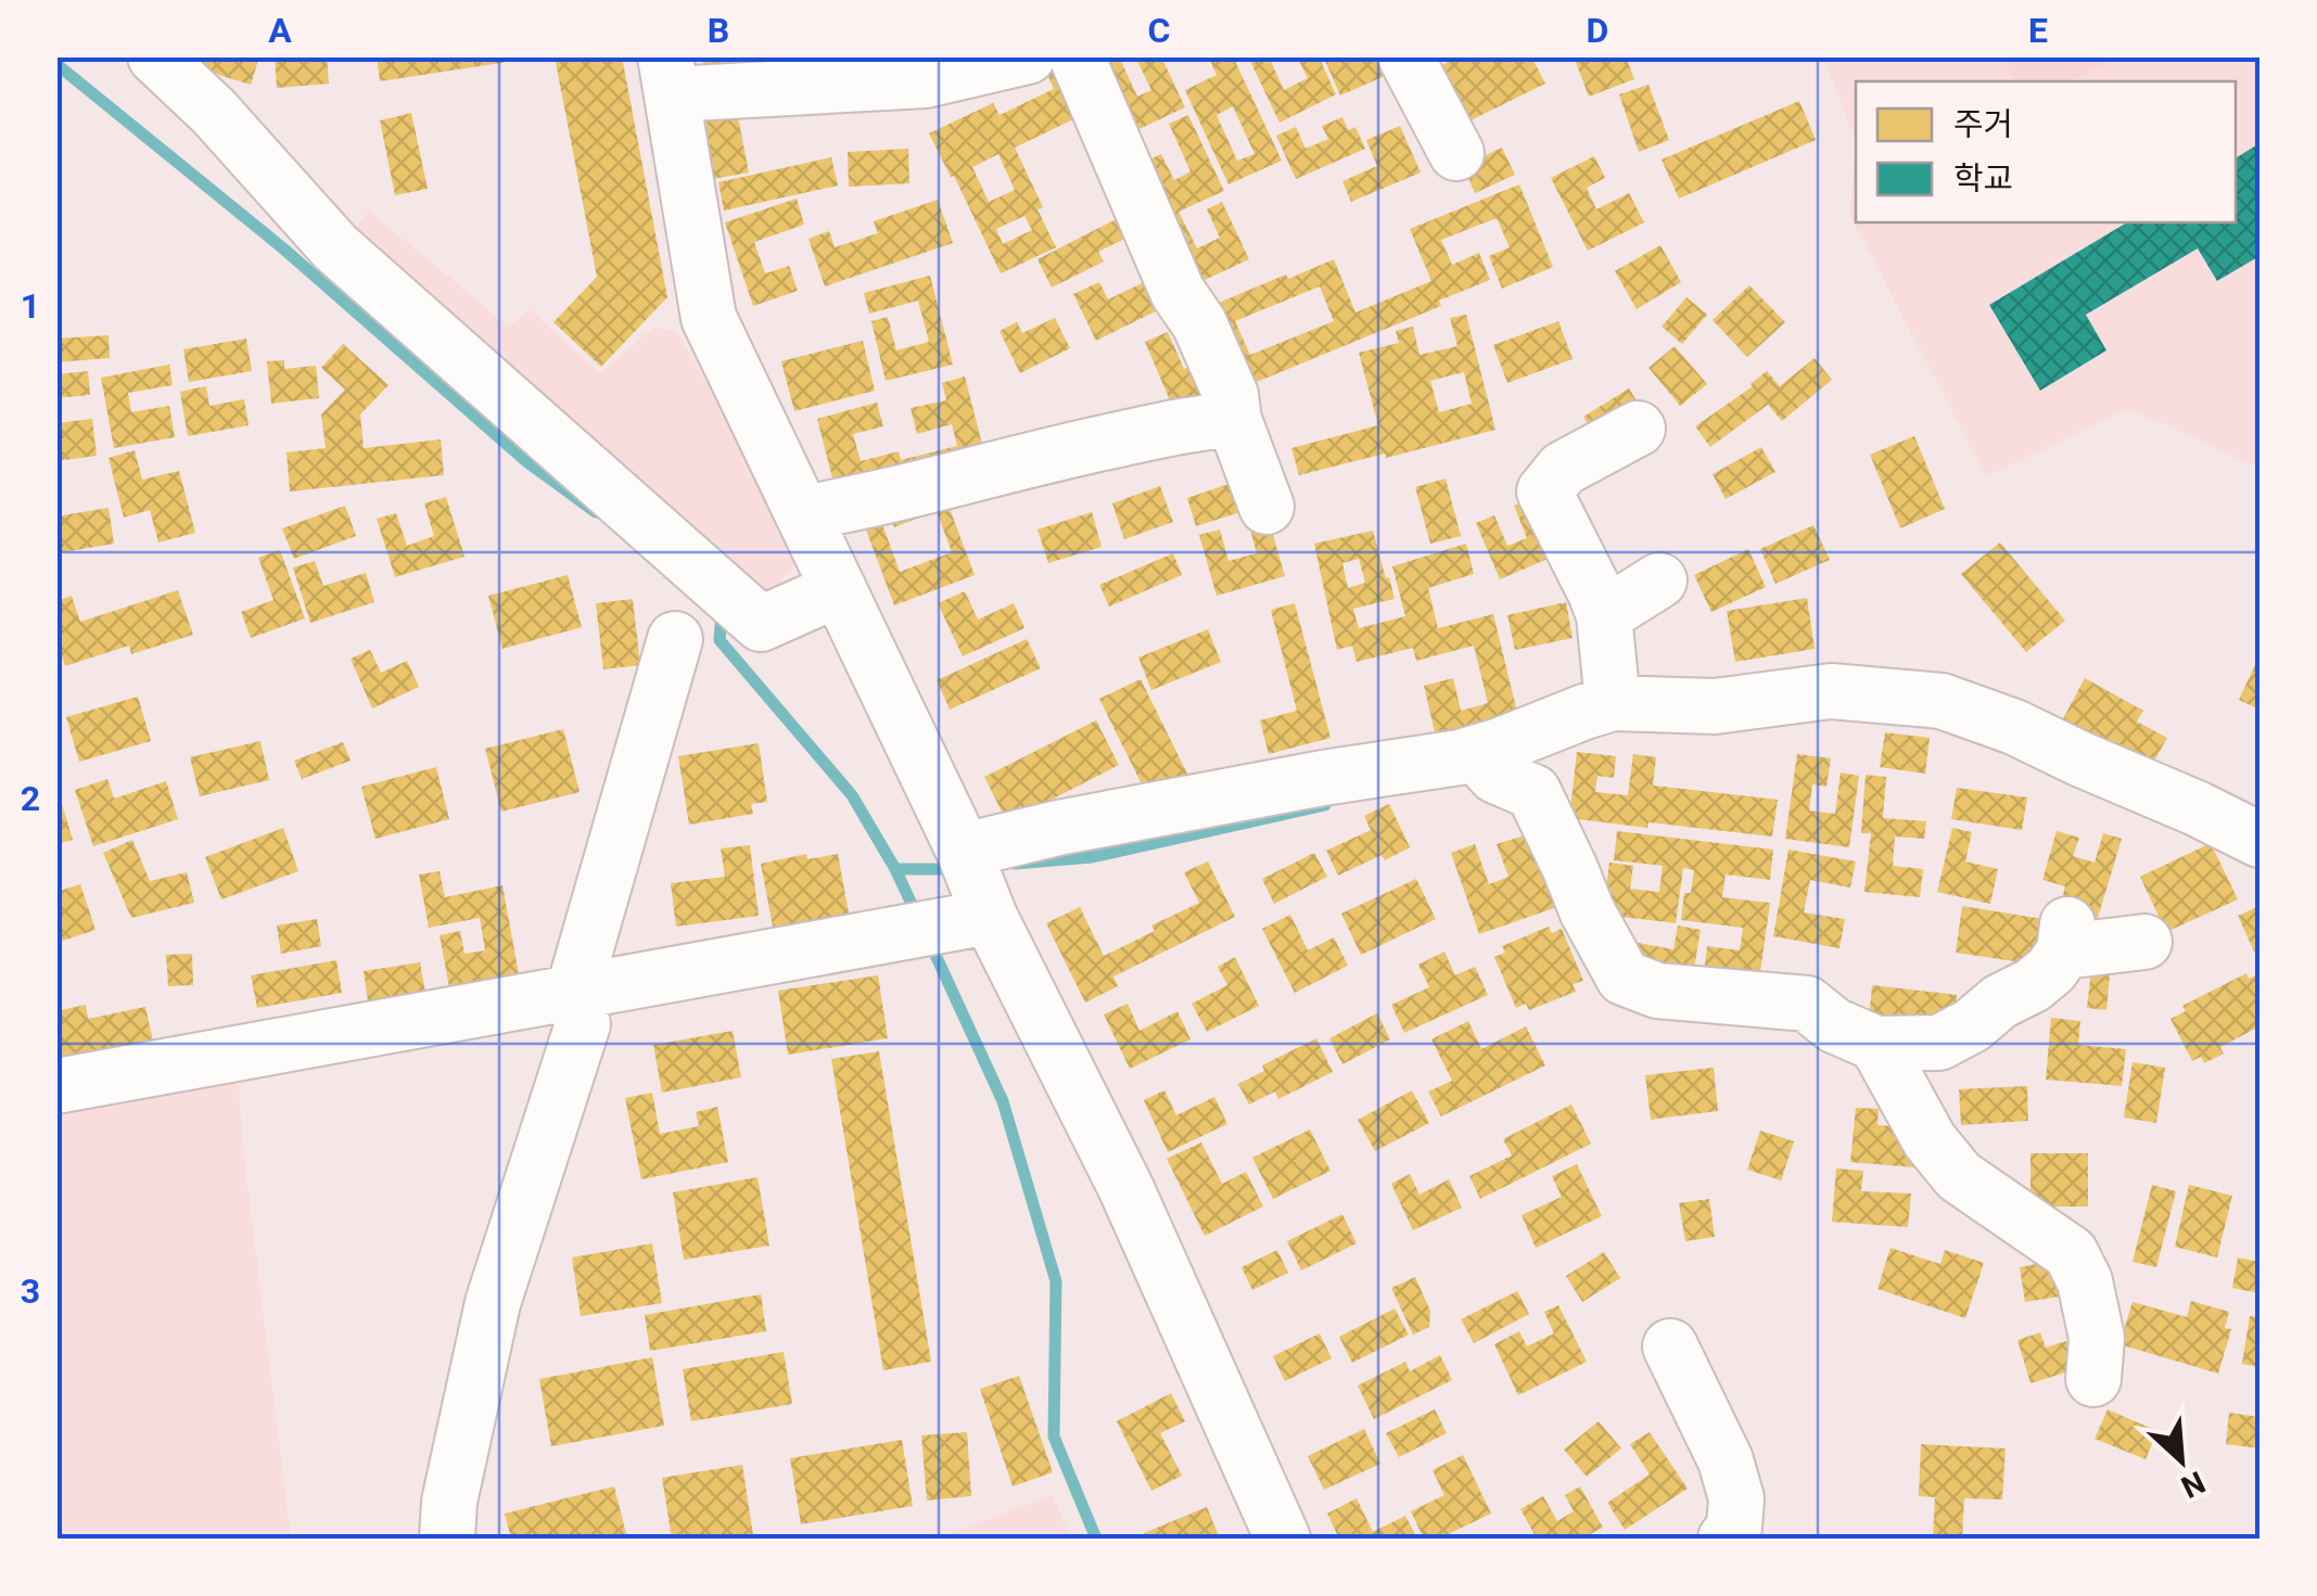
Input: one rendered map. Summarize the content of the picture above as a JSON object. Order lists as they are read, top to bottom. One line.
{"legend":["주거","학교"],"north":"bottom right","grid":{"columns":["A","B","C","D","E"],"rows":["1","2","3"]}}
